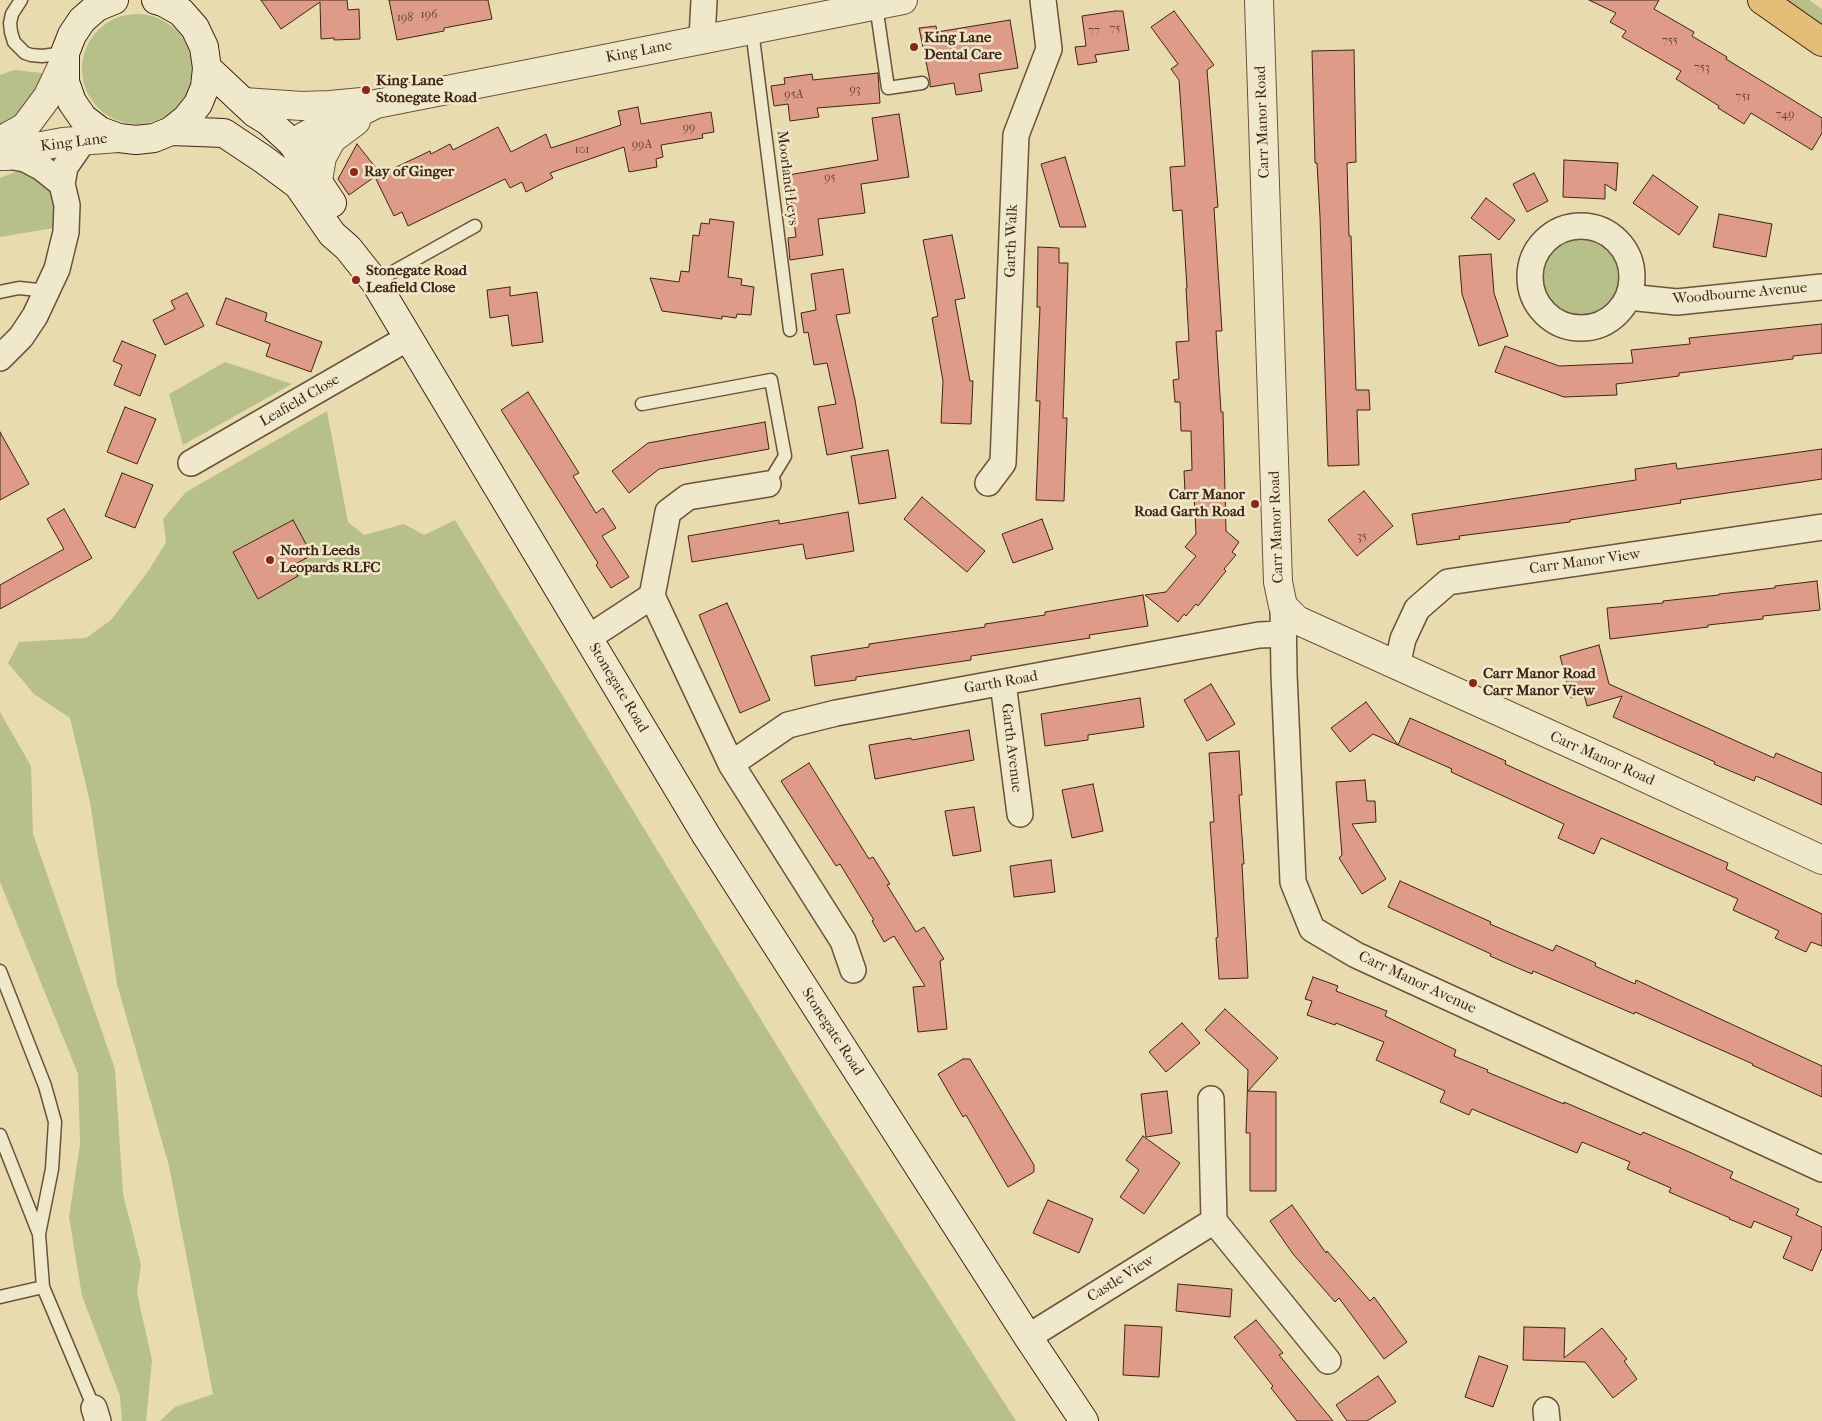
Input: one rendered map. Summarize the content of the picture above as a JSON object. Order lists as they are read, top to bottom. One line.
{"streets":{"street":["King Lane","Carr Manor Road","Garth Walk","Woodbourne Avenue","Leafield Close","Carr Manor View","Garth Road","Stonegate Road","Garth Avenue","Carr Manor Avenue","Castle View"],"lane":["Moorland Leys"]},"crossings":[["King Lane","Moorland Leys"],["King Lane","Stonegate Road"],["Carr Manor Road","Carr Manor View"],["Carr Manor Road","Carr Manor Avenue"],["Leafield Close","Stonegate Road"],["Garth Road","Garth Avenue"],["Garth Road","Carr Manor Avenue"],["Stonegate Road","Castle View"]],"places":["King Lane Dental Care","King Lane Stonegate Road","Ray of Ginger","Stonegate Road Leafield Close","Carr Manor Road Garth Road","North Leeds Leopards RLFC","Carr Manor Road Carr Manor View"],"house_numbers":["196","198","75","77","755","753","93","95A","751","749","99","99A","101","95","35"]}
